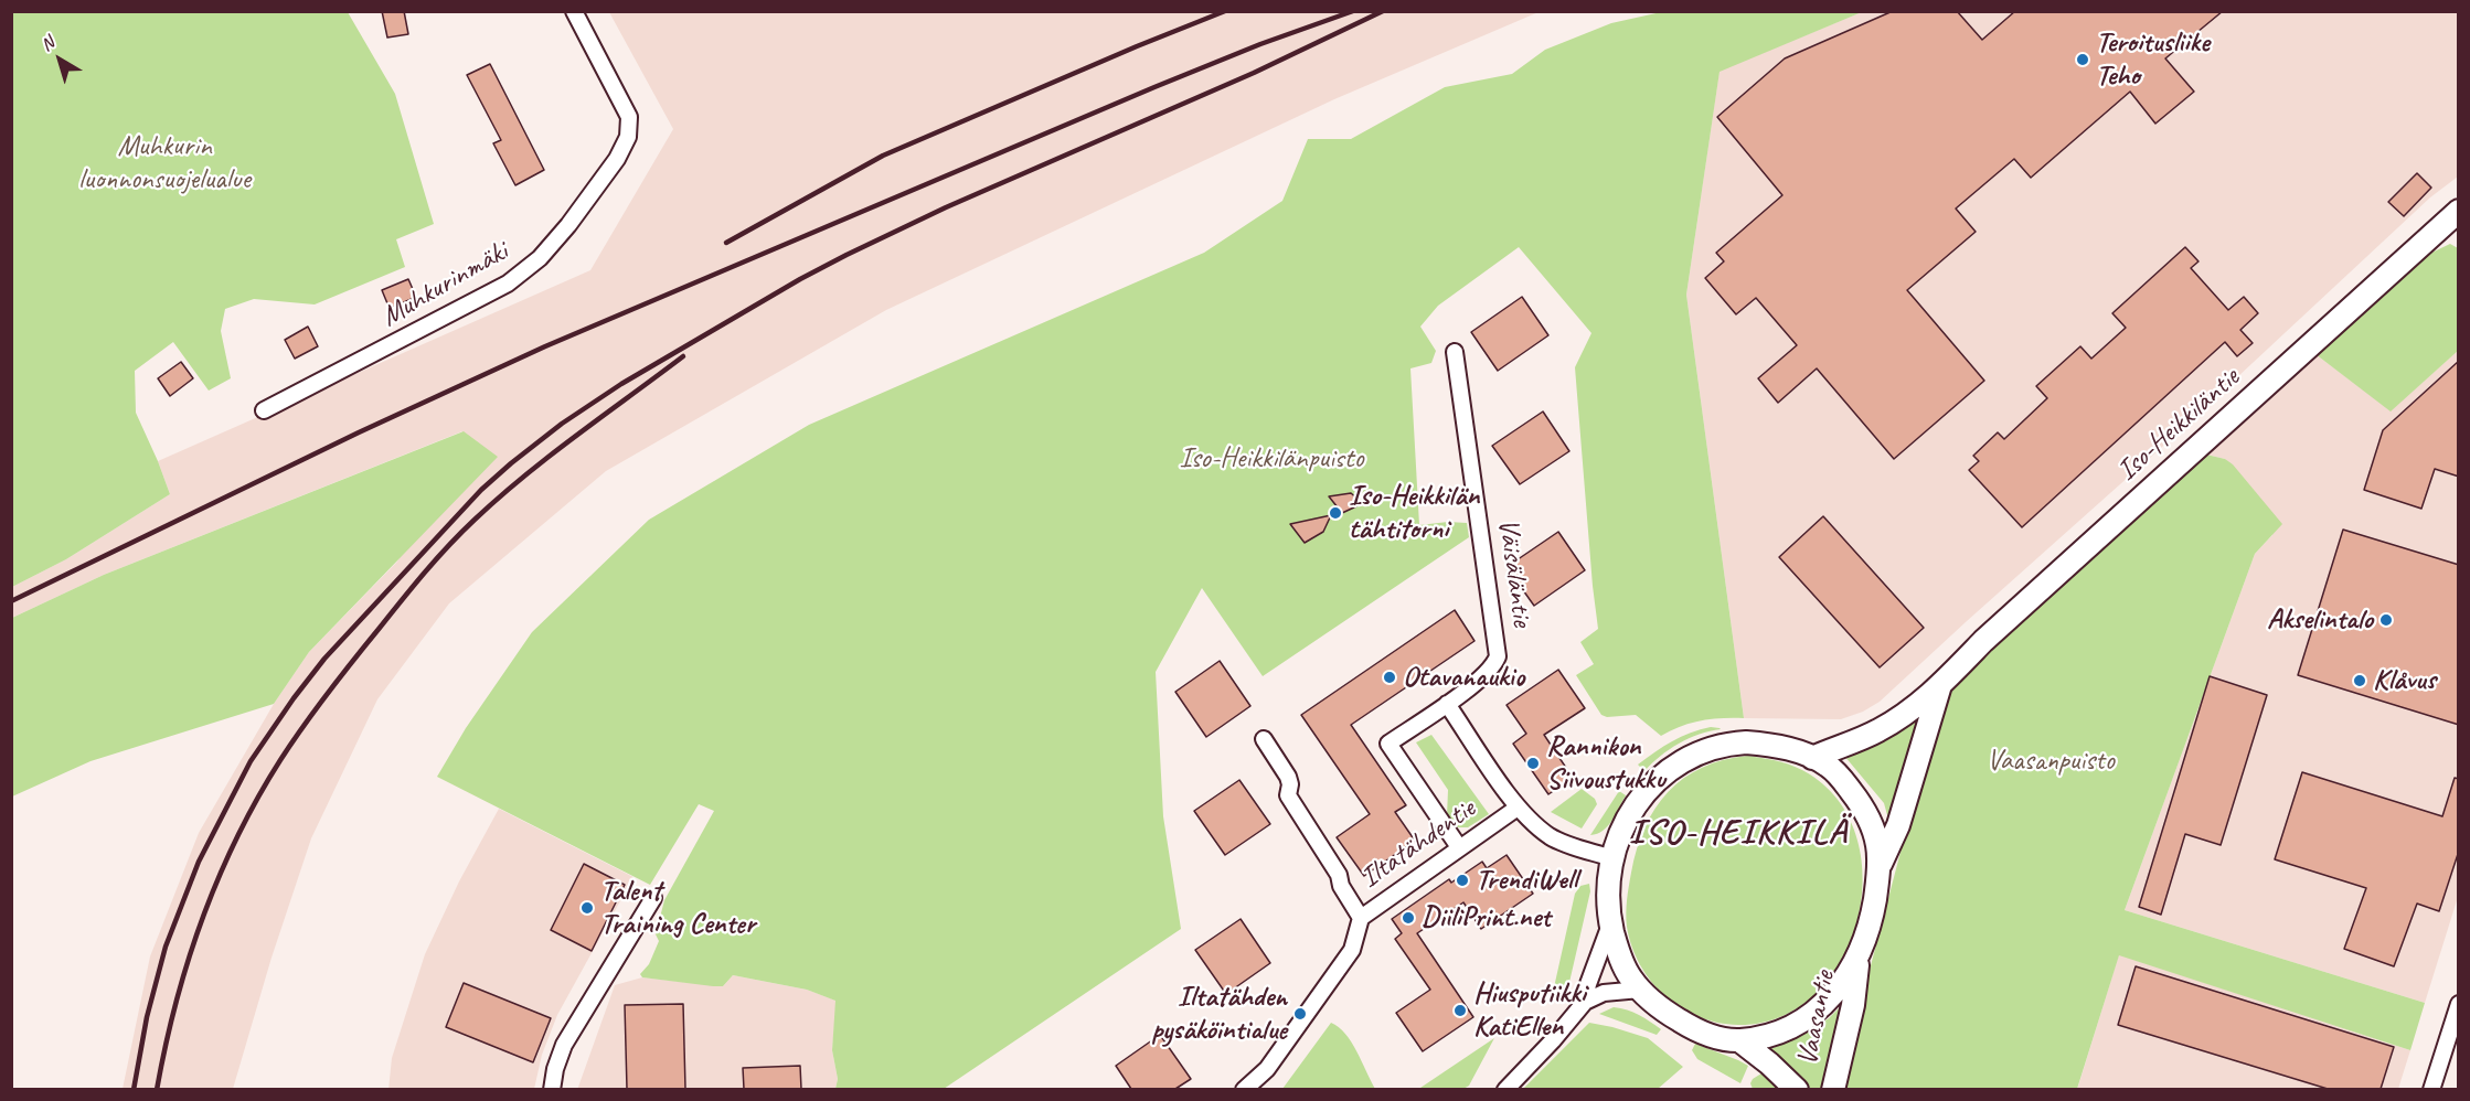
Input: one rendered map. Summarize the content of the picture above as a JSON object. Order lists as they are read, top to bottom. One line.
{"streets":{"street":["Muhkurinmäki","Iso-Heikkiläntie","Väisäläntie","Iltatähdentie","Vaasantie"]},"districts":["ISO-HEIKKILÄ"],"parks":["Muhkurin luonnonsuojelualue","Iso-Heikkilänpuisto","Vaasanpuisto"],"places":["Teroitusliike Teho","Iso-Heikkilän tähtitorni","Akselintalo","Otavanaukio","Klåvus","Rannikon Siivoustukku","TrendiWell","Talent Training Center","DiiliPrint.net","Hiusputiikki KatiEllen","Iltatähden pysäköintialue"],"north":"top left"}
